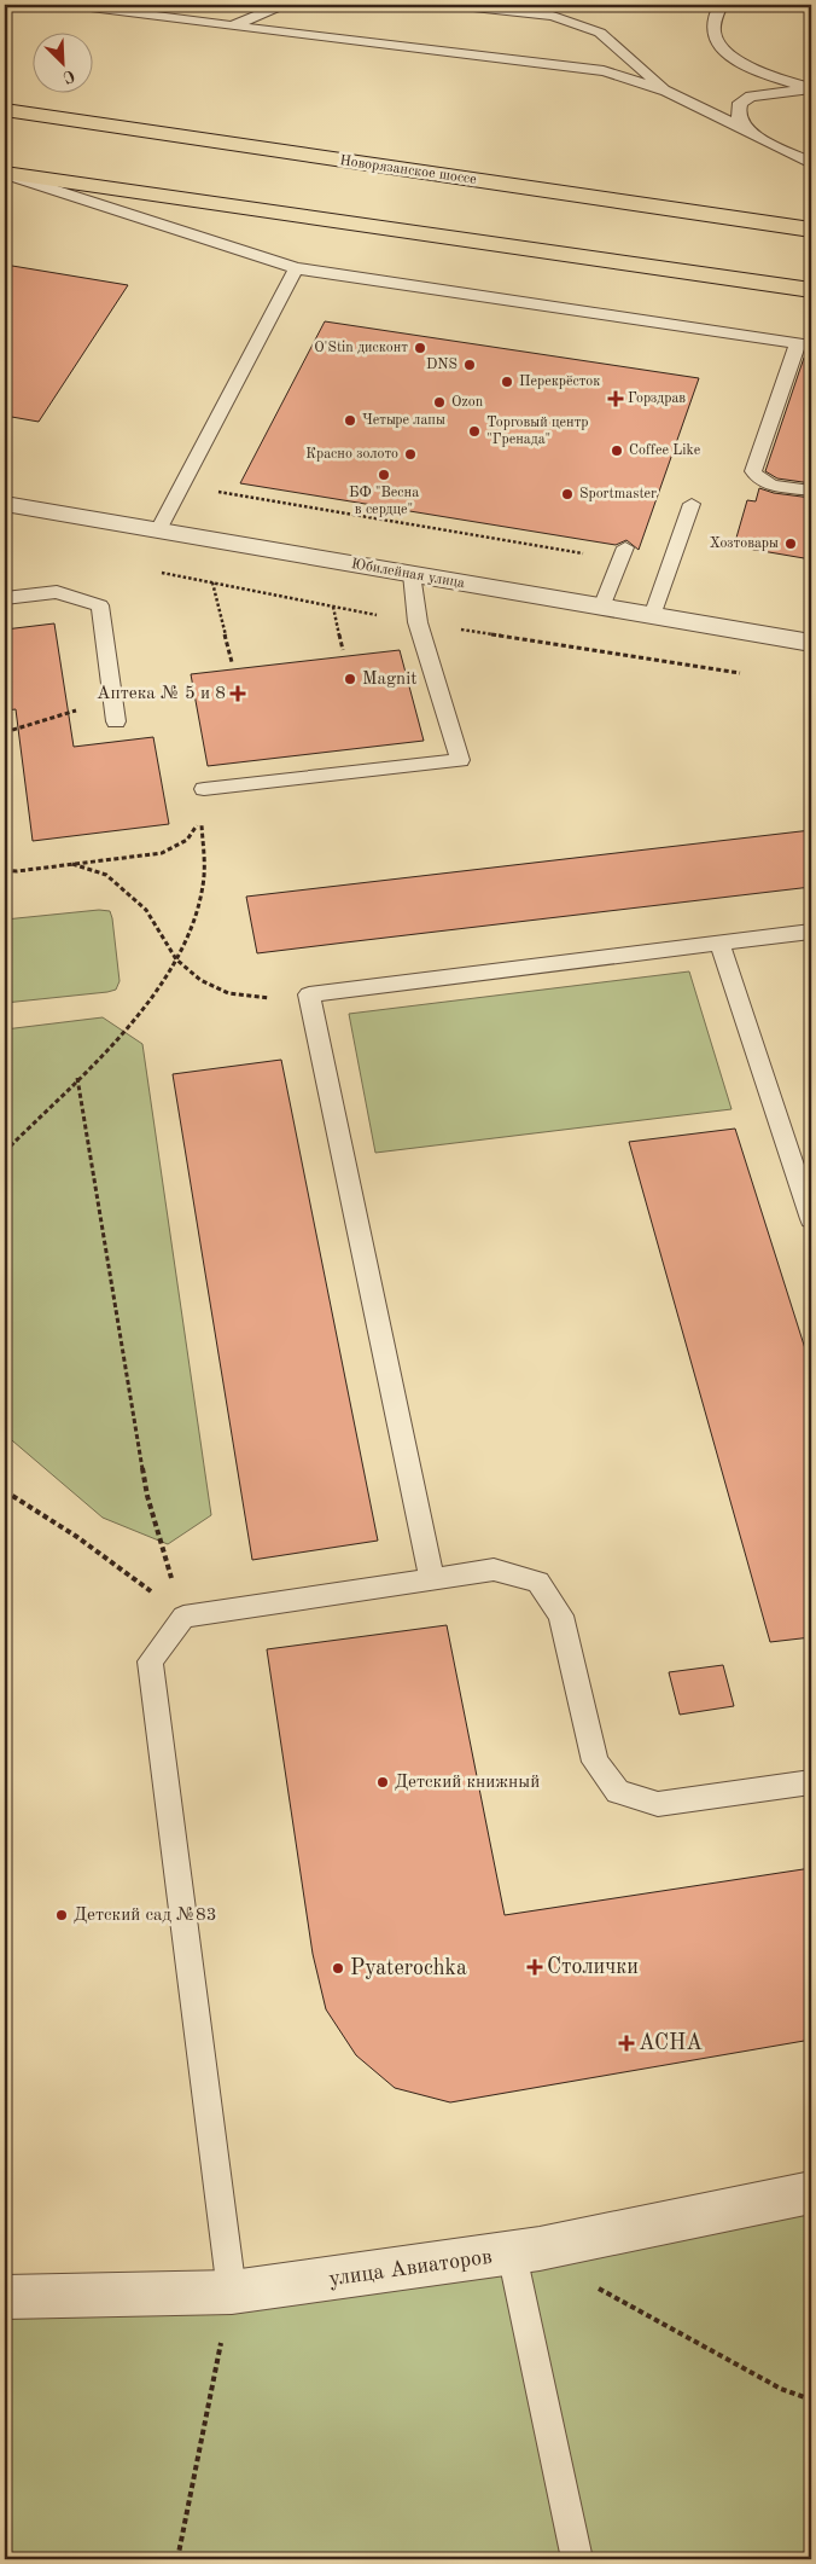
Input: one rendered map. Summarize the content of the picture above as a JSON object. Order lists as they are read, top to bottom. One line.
{"streets":{"highway":["Новорязанское шоссе"],"street":["Юбилейная улица","улица Авиаторов"]},"places":{"other":["O'Stin дисконт","DNS","Перекрёсток","Ozon","Четыре лапы","Торговый центр \"Гренада\"","Coffee Like","Красно золото","БФ \"Весна в сердце\"","Sportmaster","Хозтовары","Magnit","Детский книжный","Детский сад №83","Pyaterochka"],"health":["Горздрав","Аптека № 5 и 8","Столички","АСНА"]},"north":"bottom right"}
